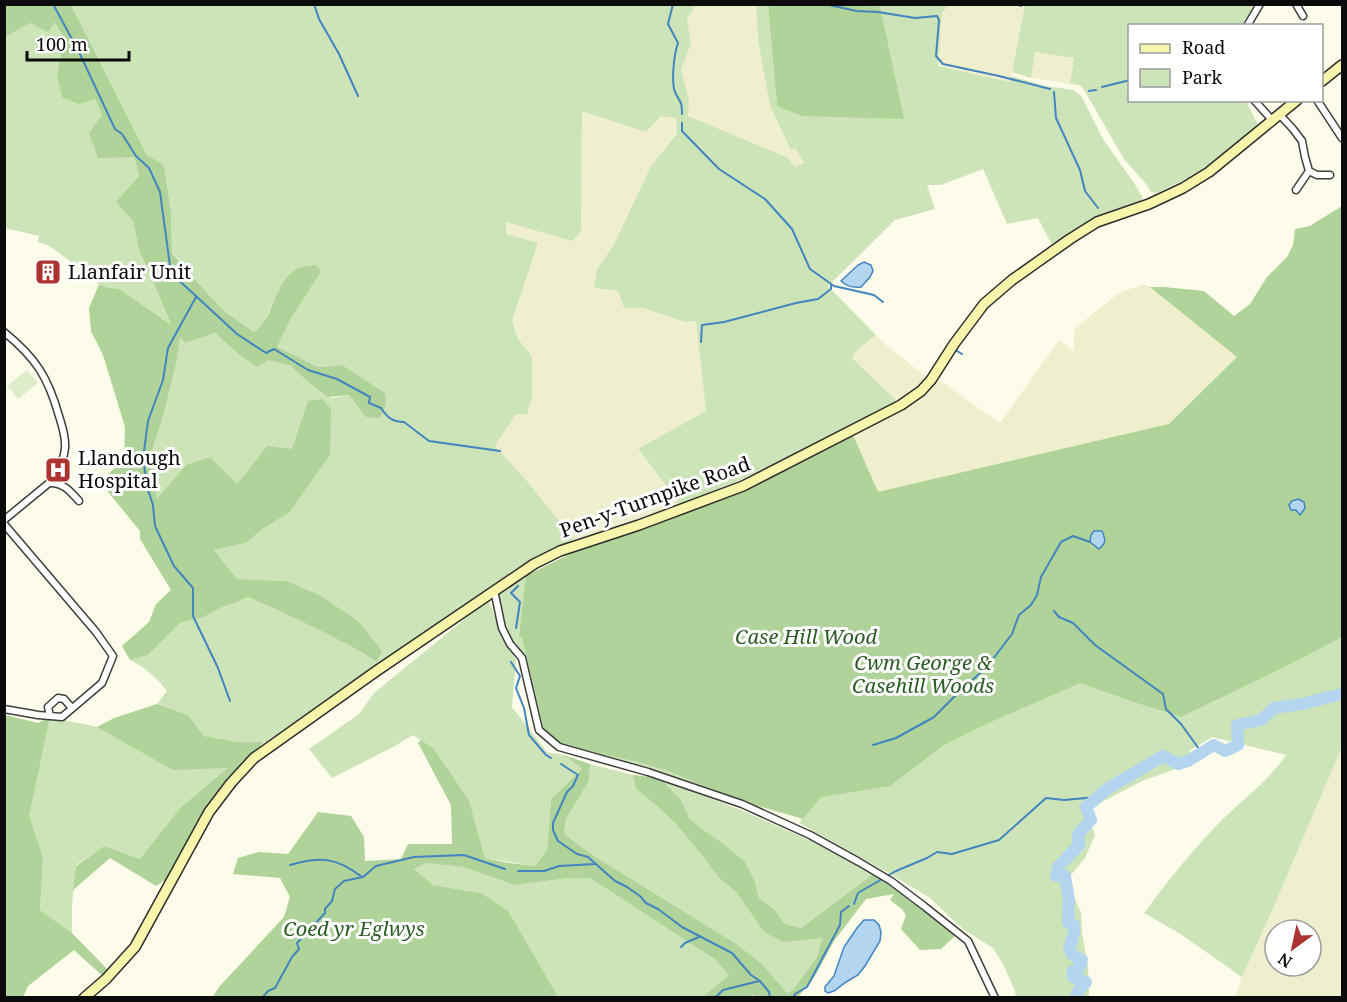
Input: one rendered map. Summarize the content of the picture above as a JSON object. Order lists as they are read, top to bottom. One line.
{"streets":{"street":["Pen-y-Turnpike Road"]},"parks":["Case Hill Wood","Cwm George & Casehill Woods","Coed yr Eglwys"],"places":{"building":["Llanfair Unit"],"hospital":["Llandough Hospital"]},"legend":["Road","Park"],"scale_bar":"100 m","north":"bottom left"}
